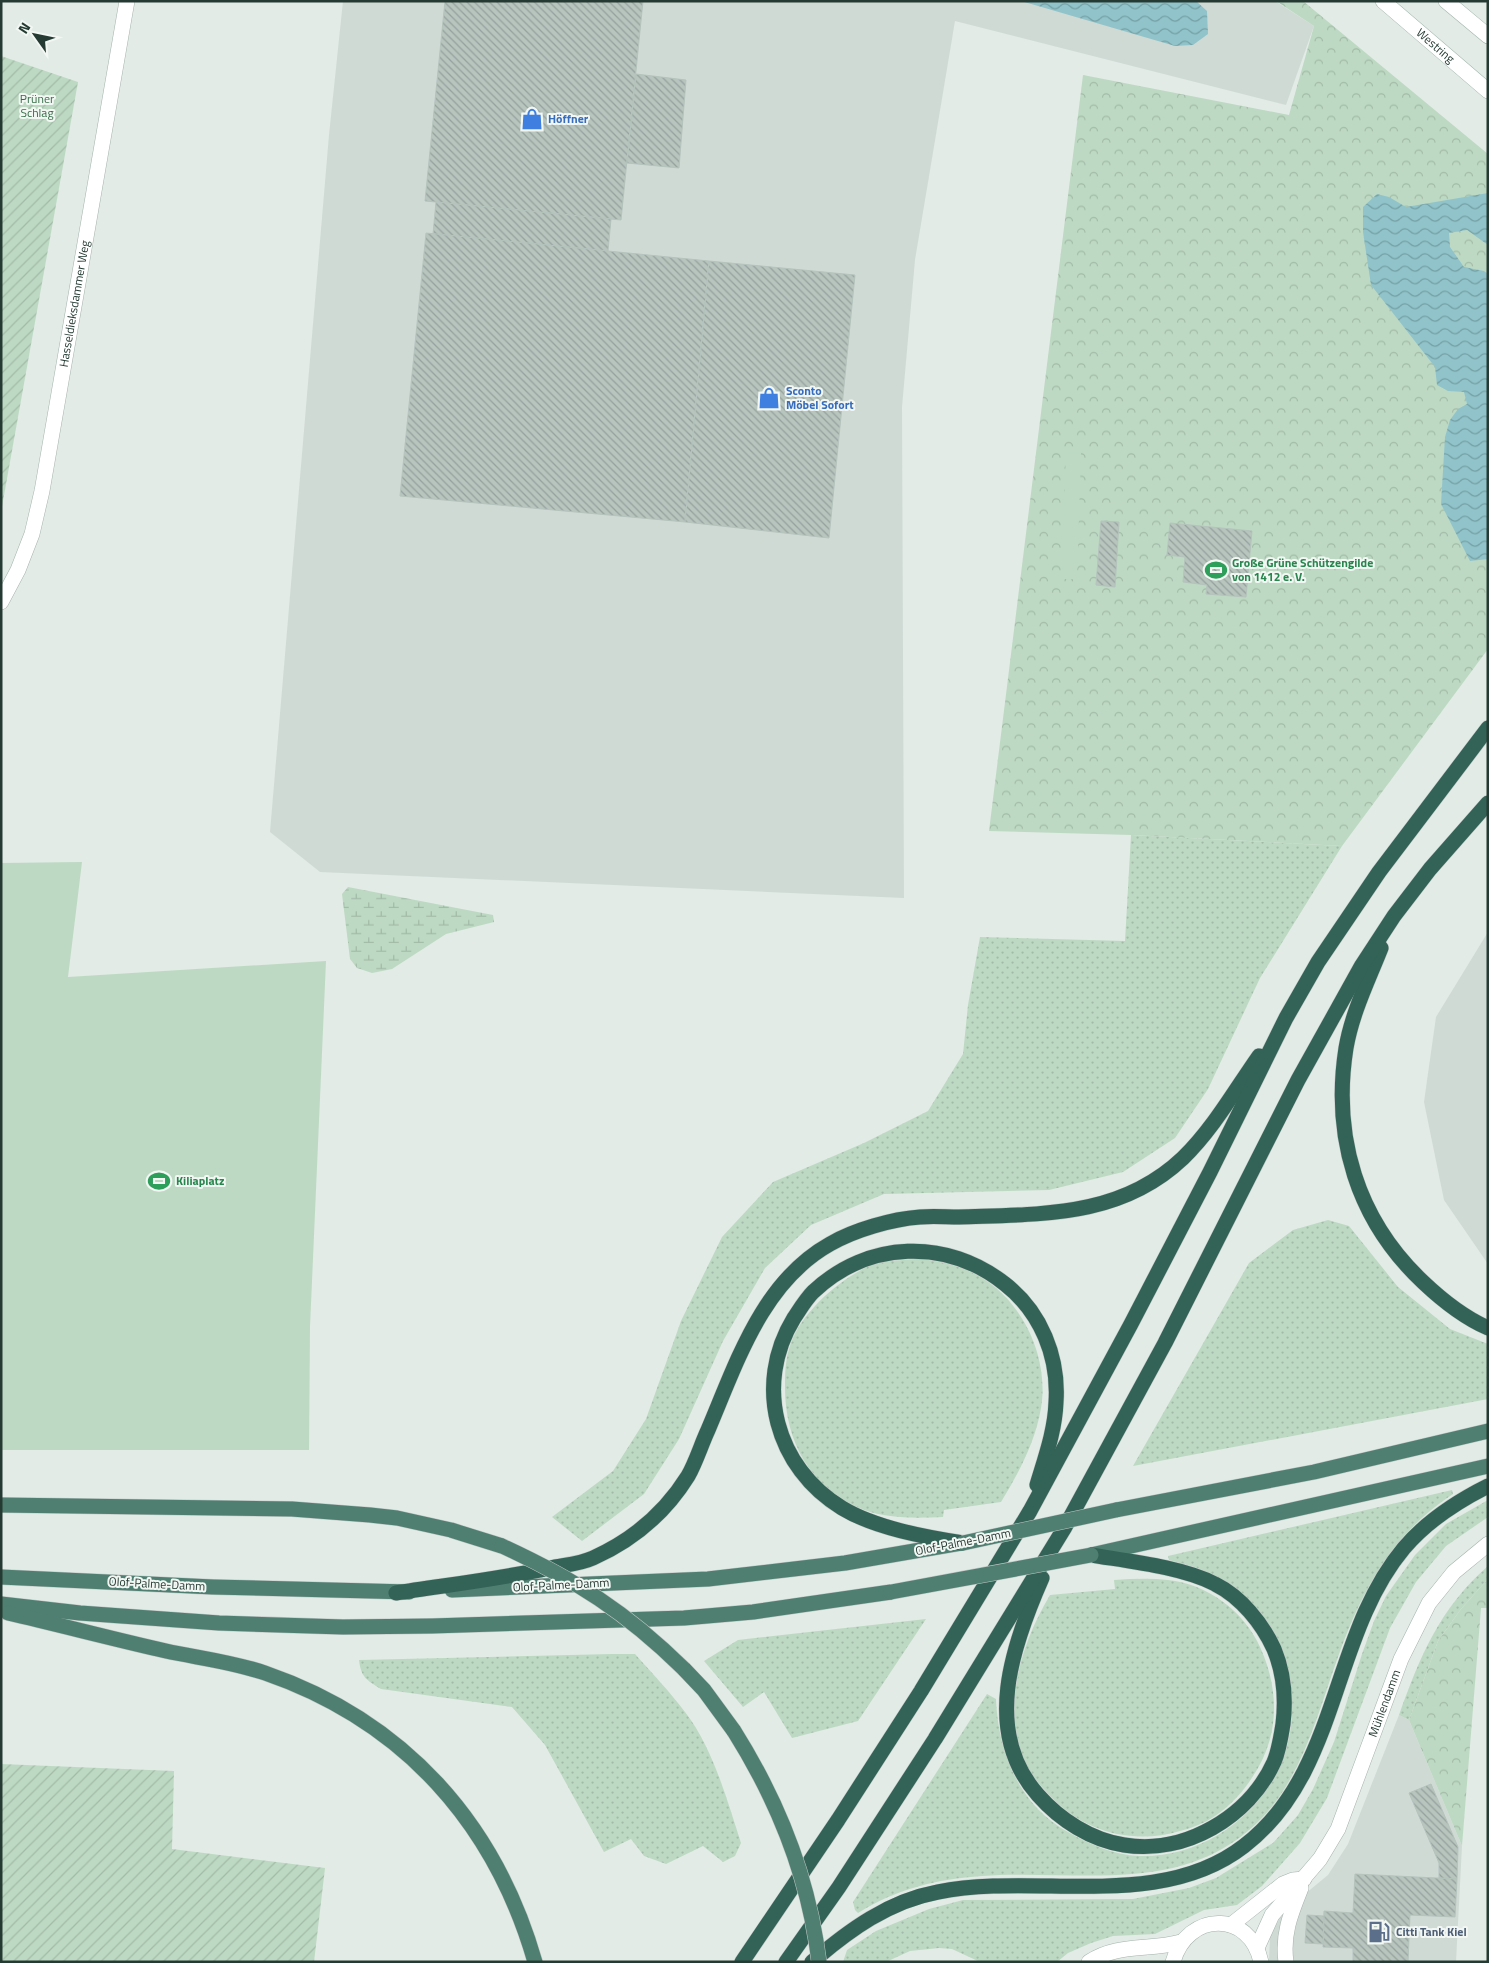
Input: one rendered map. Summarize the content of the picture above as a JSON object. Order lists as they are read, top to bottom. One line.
{"streets":{"highway":["Olof-Palme-Damm"],"street":["Westring","Hasseldieksdammer Weg","Mühlendamm"]},"parks":["Prüner Schlag"],"places":{"shop":["Höffner","Sconto Möbel Sofort"],"sports":["Große Grüne Schützengilde von 1412 e. V.","Kiliaplatz"],"fuel station":["Citti Tank Kiel"]},"north":"top left"}
